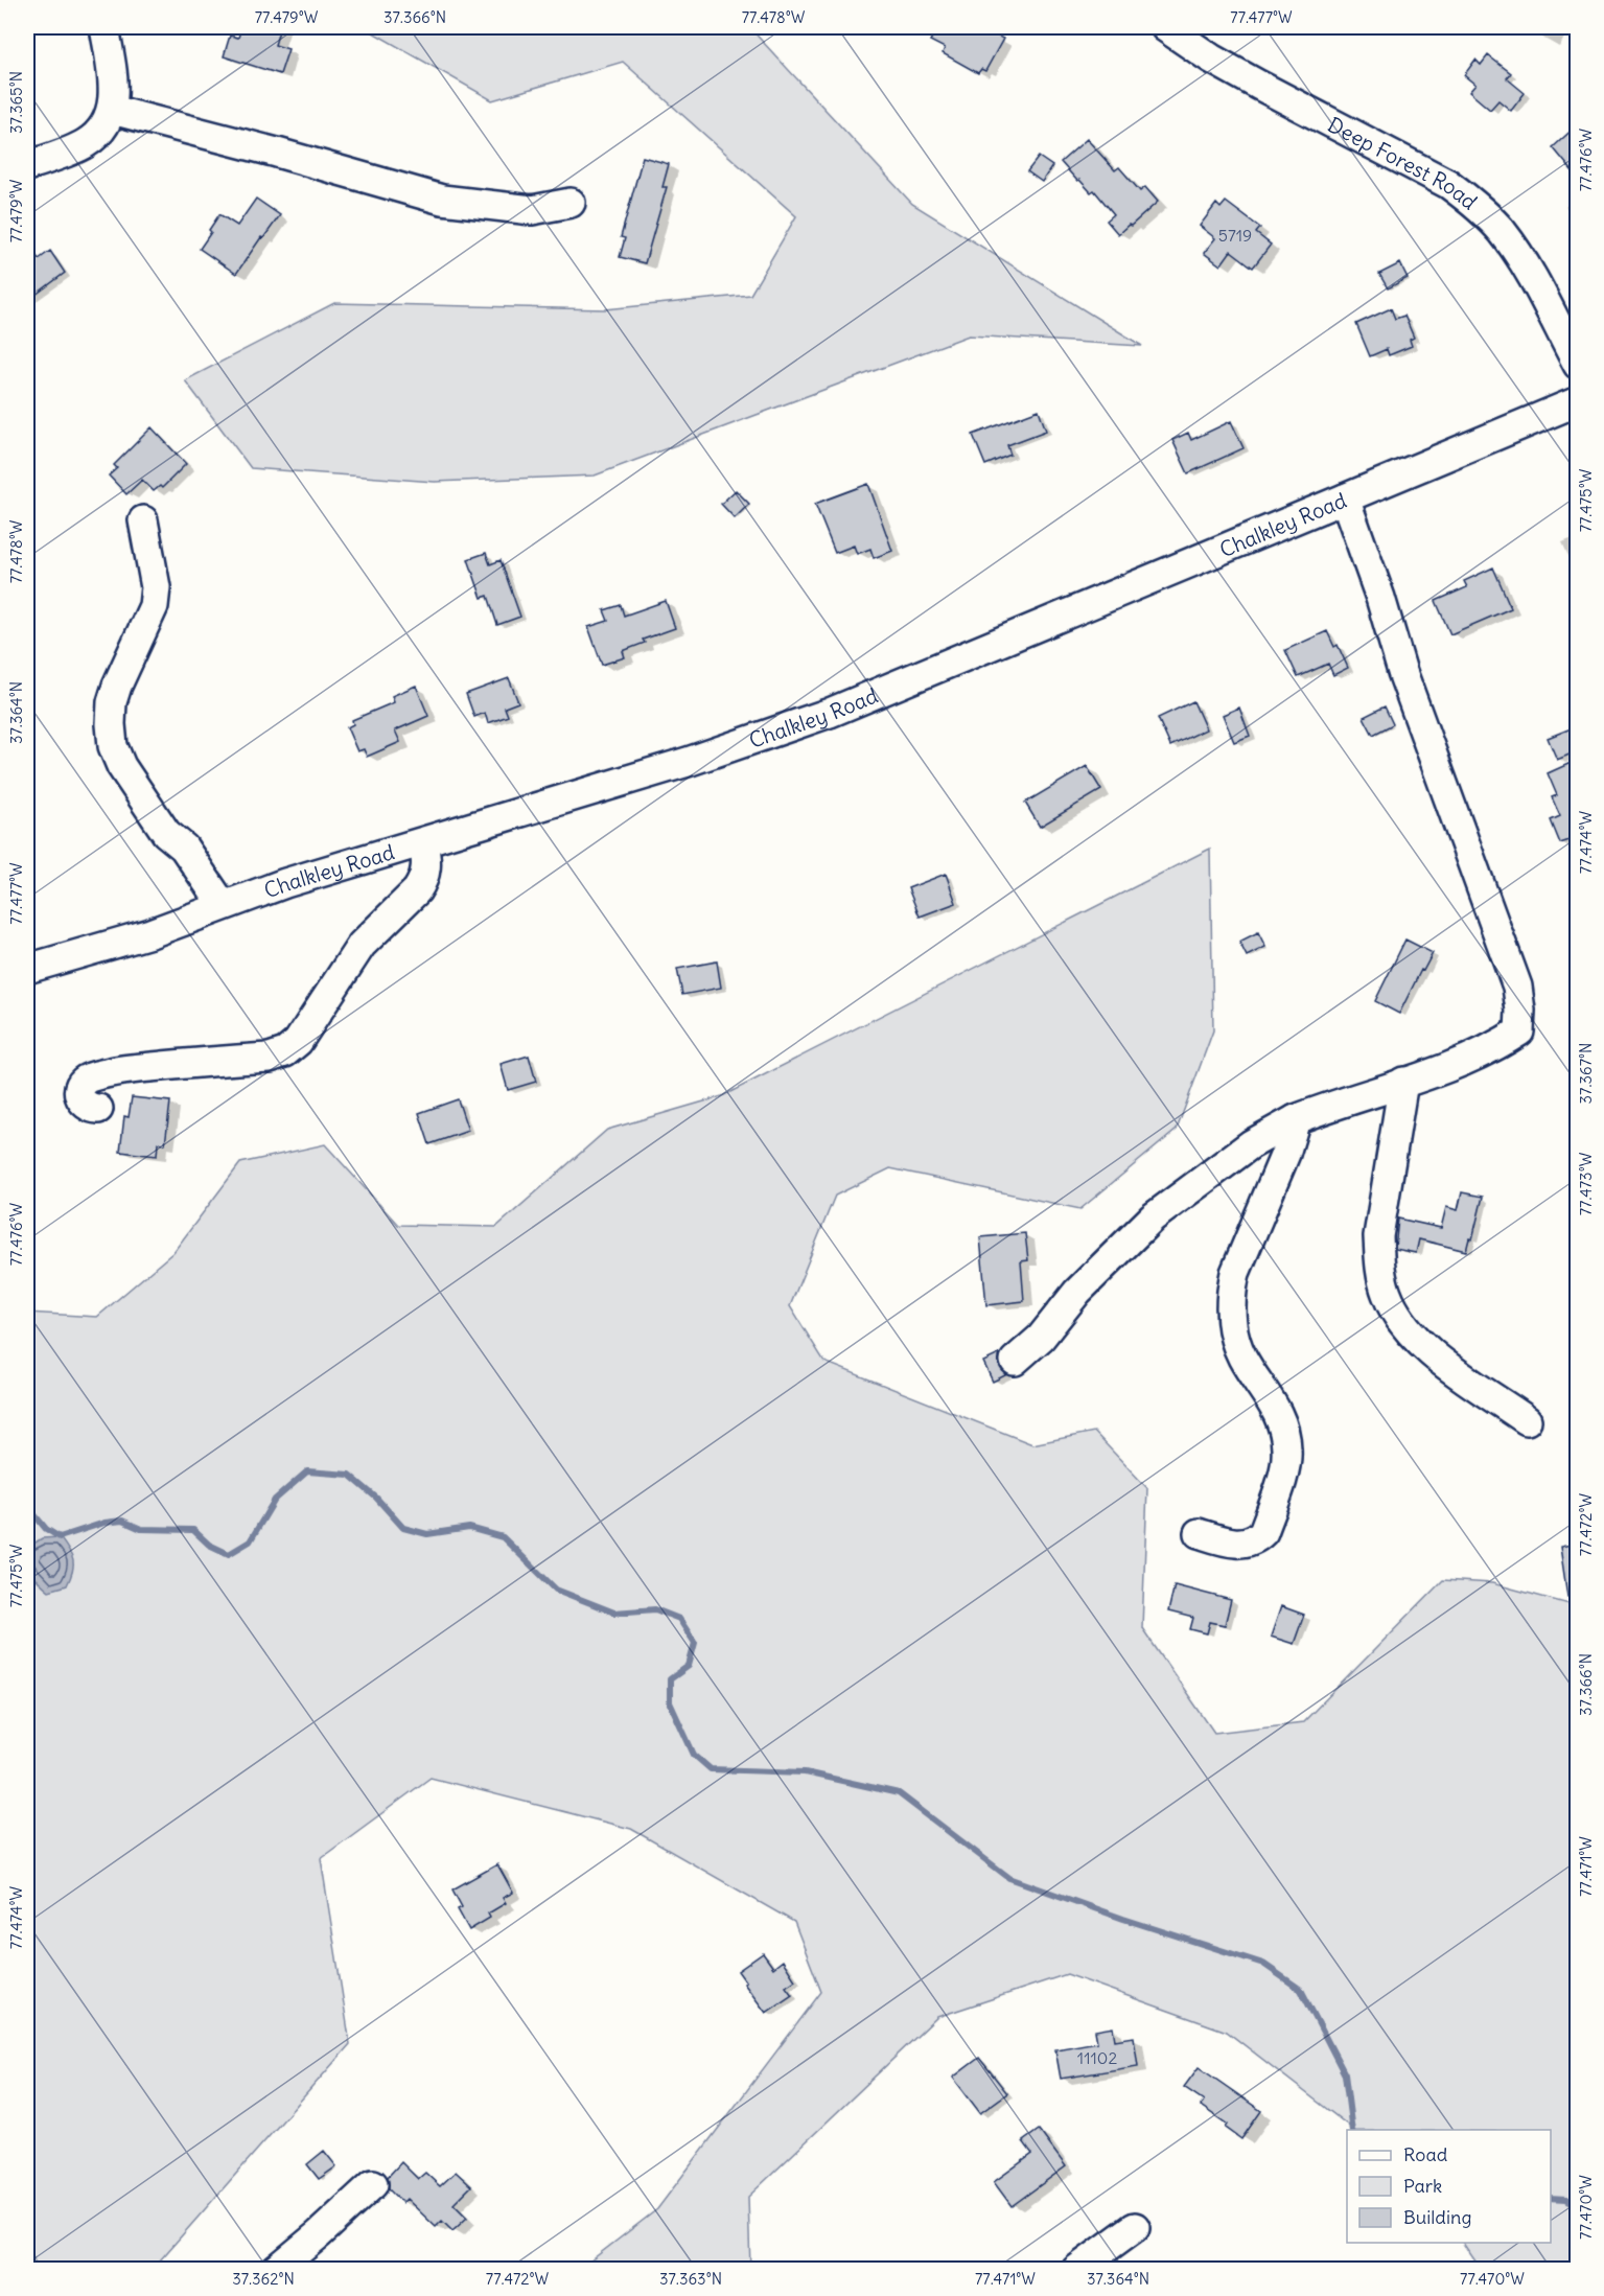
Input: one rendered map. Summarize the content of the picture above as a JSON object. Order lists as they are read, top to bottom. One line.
{"streets":{"street":["Deep Forest Road","Chalkley Road"]},"house_numbers":["5719","11102"],"legend":["Road","Park","Building"],"coordinates":["77.479°W","37.366°N","77.478°W","77.477°W","37.365°N","77.476°W","77.475°W","37.364°N","77.474°W","37.367°N","77.473°W","77.472°W","77.471°W","77.470°W","37.362°N","37.363°N"]}
